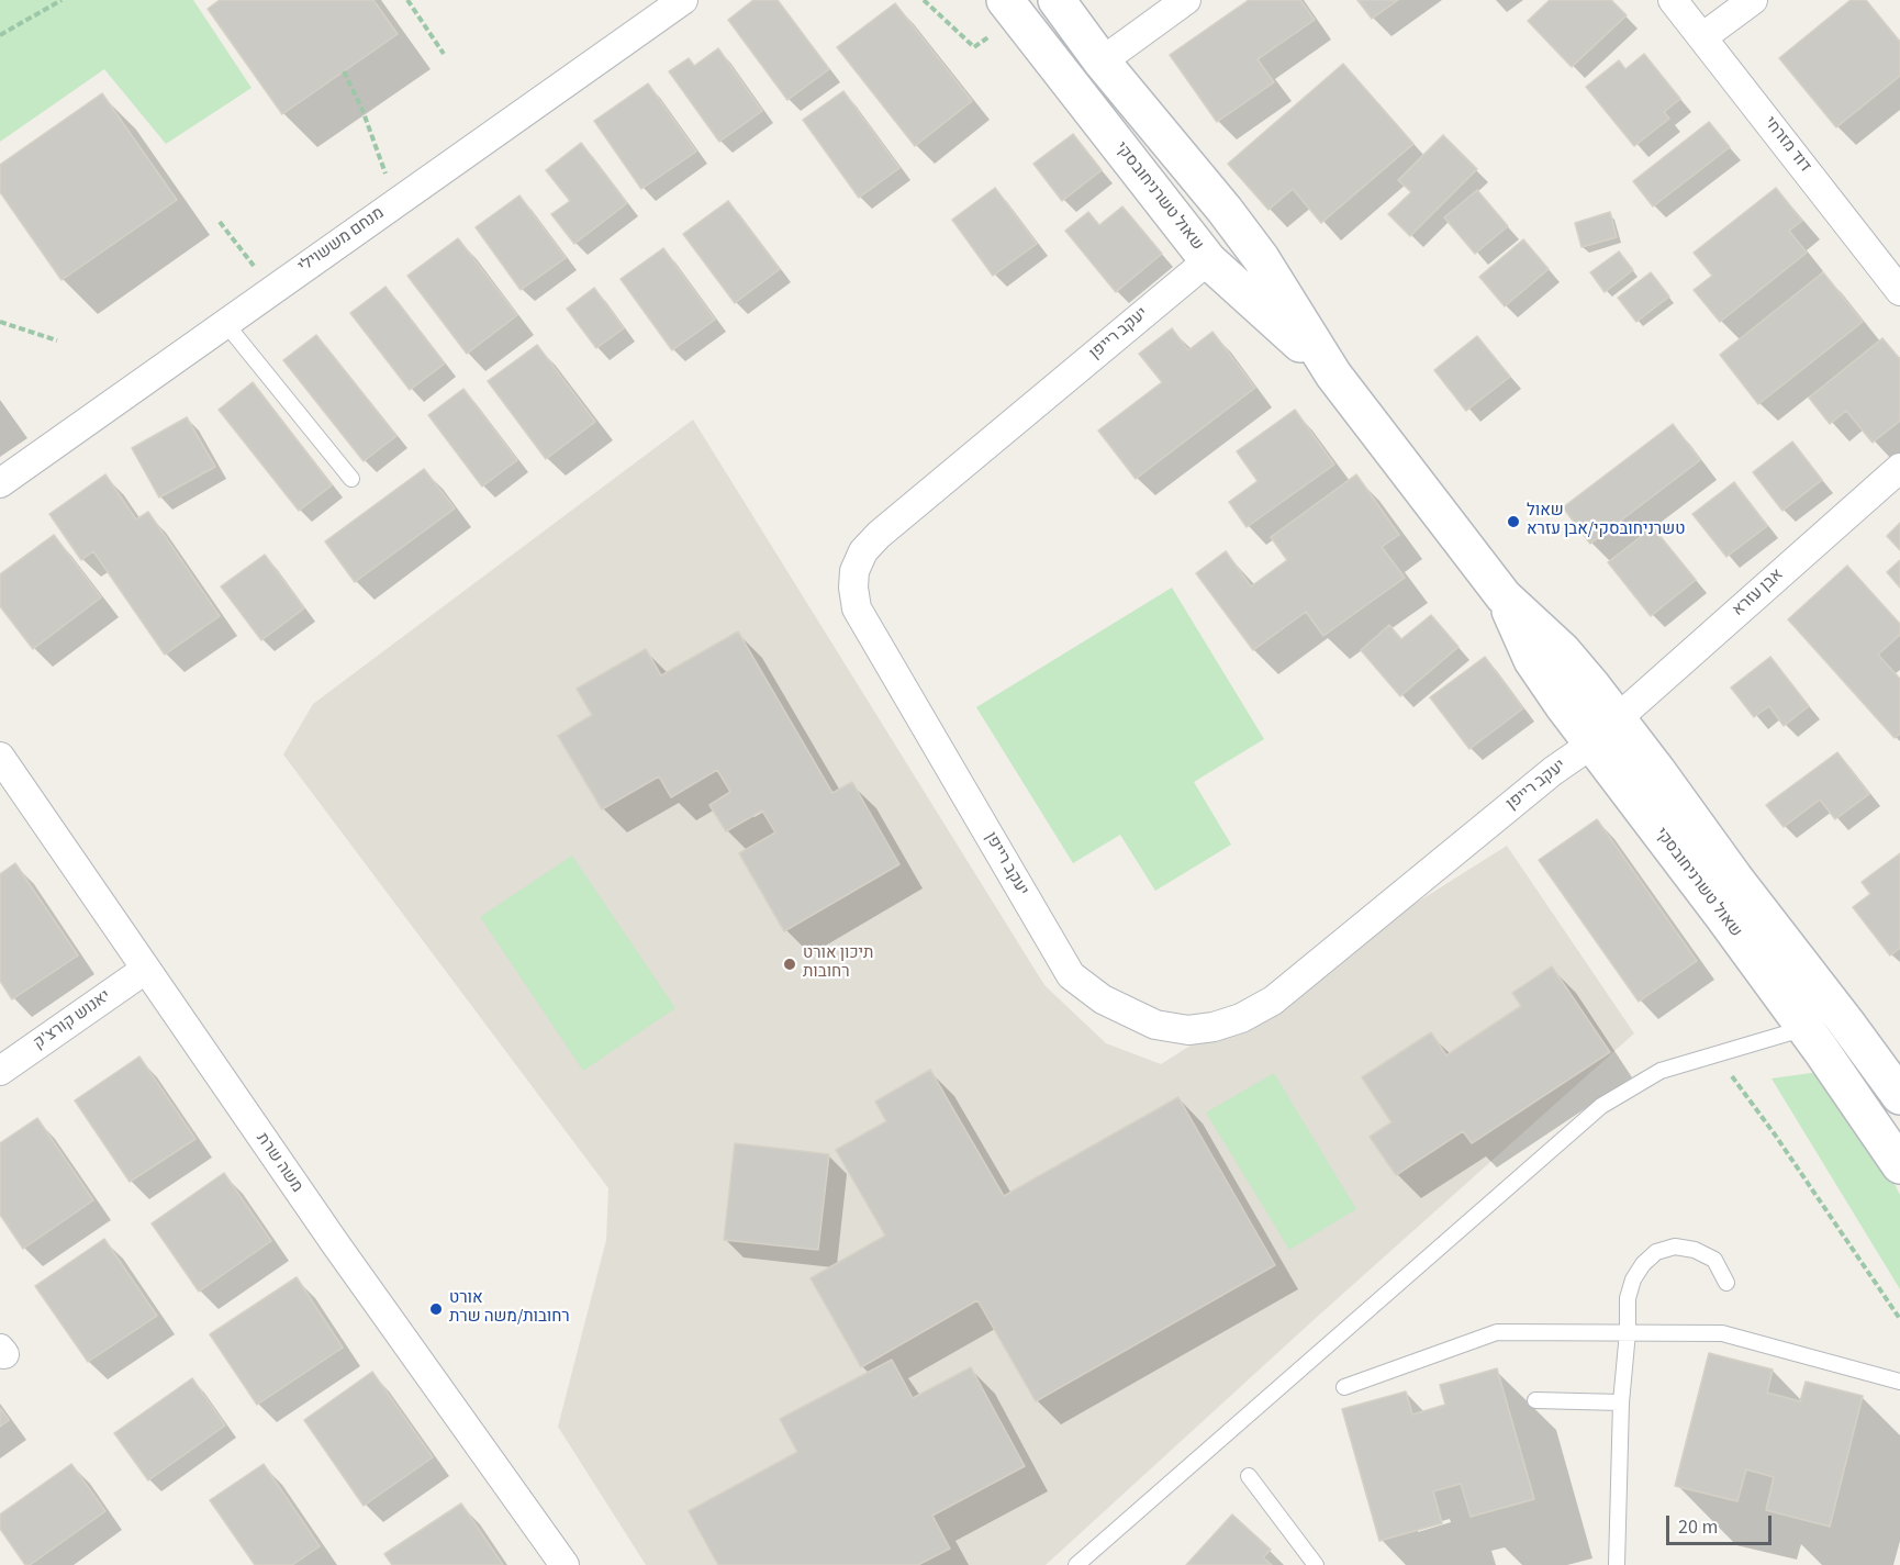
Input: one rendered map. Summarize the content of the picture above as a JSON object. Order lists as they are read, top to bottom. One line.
{"streets":{"street":["דוד מזרחי","שאול טשרניחובסקי","מנחם מששוילי","יעקב רייפן","אבן עזרא","יאנוש קורצ'ק","משה שרת"]},"crossings":[["שאול טשרניחובסקי","יעקב רייפן"],["שאול טשרניחובסקי","אבן עזרא"],["יאנוש קורצ'ק","משה שרת"]],"places":["שאול טשרניחובסקי/אבן עזרא","תיכון אורט רחובות","אורט רחובות/משה שרת"],"scale_bar":"20 m"}
